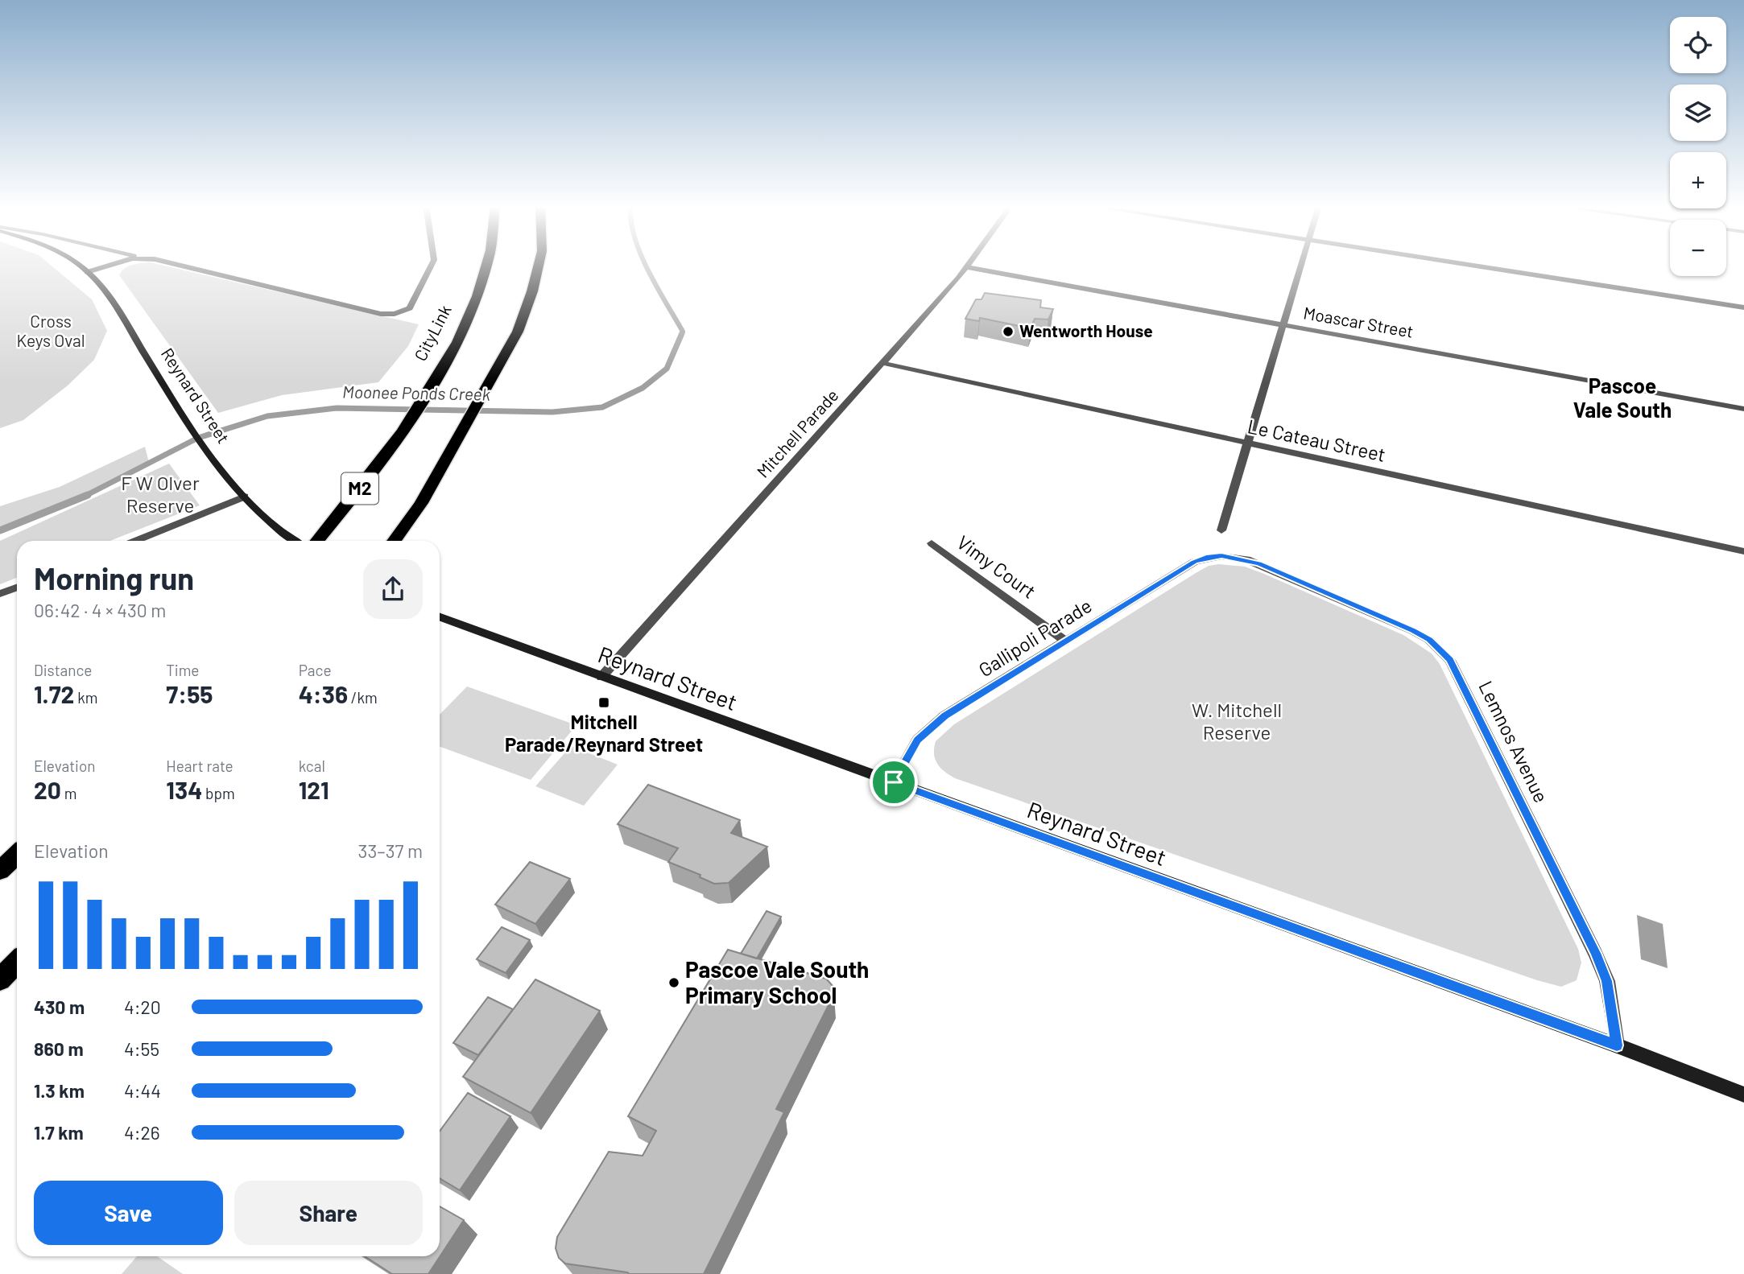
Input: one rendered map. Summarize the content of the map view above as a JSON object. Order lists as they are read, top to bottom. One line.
{"streets":{"highway":["CityLink","M2"],"street":["Moascar Street","Reynard Street","Mitchell Parade","Le Cateau Street","Vimy Court","Gallipoli Parade","Lemnos Avenue"]},"crossings":[["Moascar Street","Mitchell Parade"],["Reynard Street","Mitchell Parade"],["Reynard Street","Gallipoli Parade"],["Reynard Street","Lemnos Avenue"],["Mitchell Parade","Le Cateau Street"],["Vimy Court","Gallipoli Parade"],["Gallipoli Parade","Lemnos Avenue"]],"districts":["Pascoe Vale South"],"water":["Moonee Ponds Creek"],"parks":["Cross Keys Oval","F W Olver Reserve","W. Mitchell Reserve"],"places":{"other":["Wentworth House","Pascoe Vale South Primary School"],"transit":["Mitchell Parade/Reynard Street"]},"page":{"map_buttons":["+","−"],"heading":["Morning run","06:42 · 4 × 430 m"],"stats":[["Distance","1.72 km"],["Time","7:55"],["Pace","4:36 /km"],["Elevation","20 m"],["Heart rate","134 bpm"],["kcal","121"]],"chart":["Elevation","33–37 m"],"list":[{"name":"430 m","note":"4:20"},{"name":"860 m","note":"4:55"},{"name":"1.3 km","note":"4:44"},{"name":"1.7 km","note":"4:26"}],"buttons":["Save","Share"]}}
